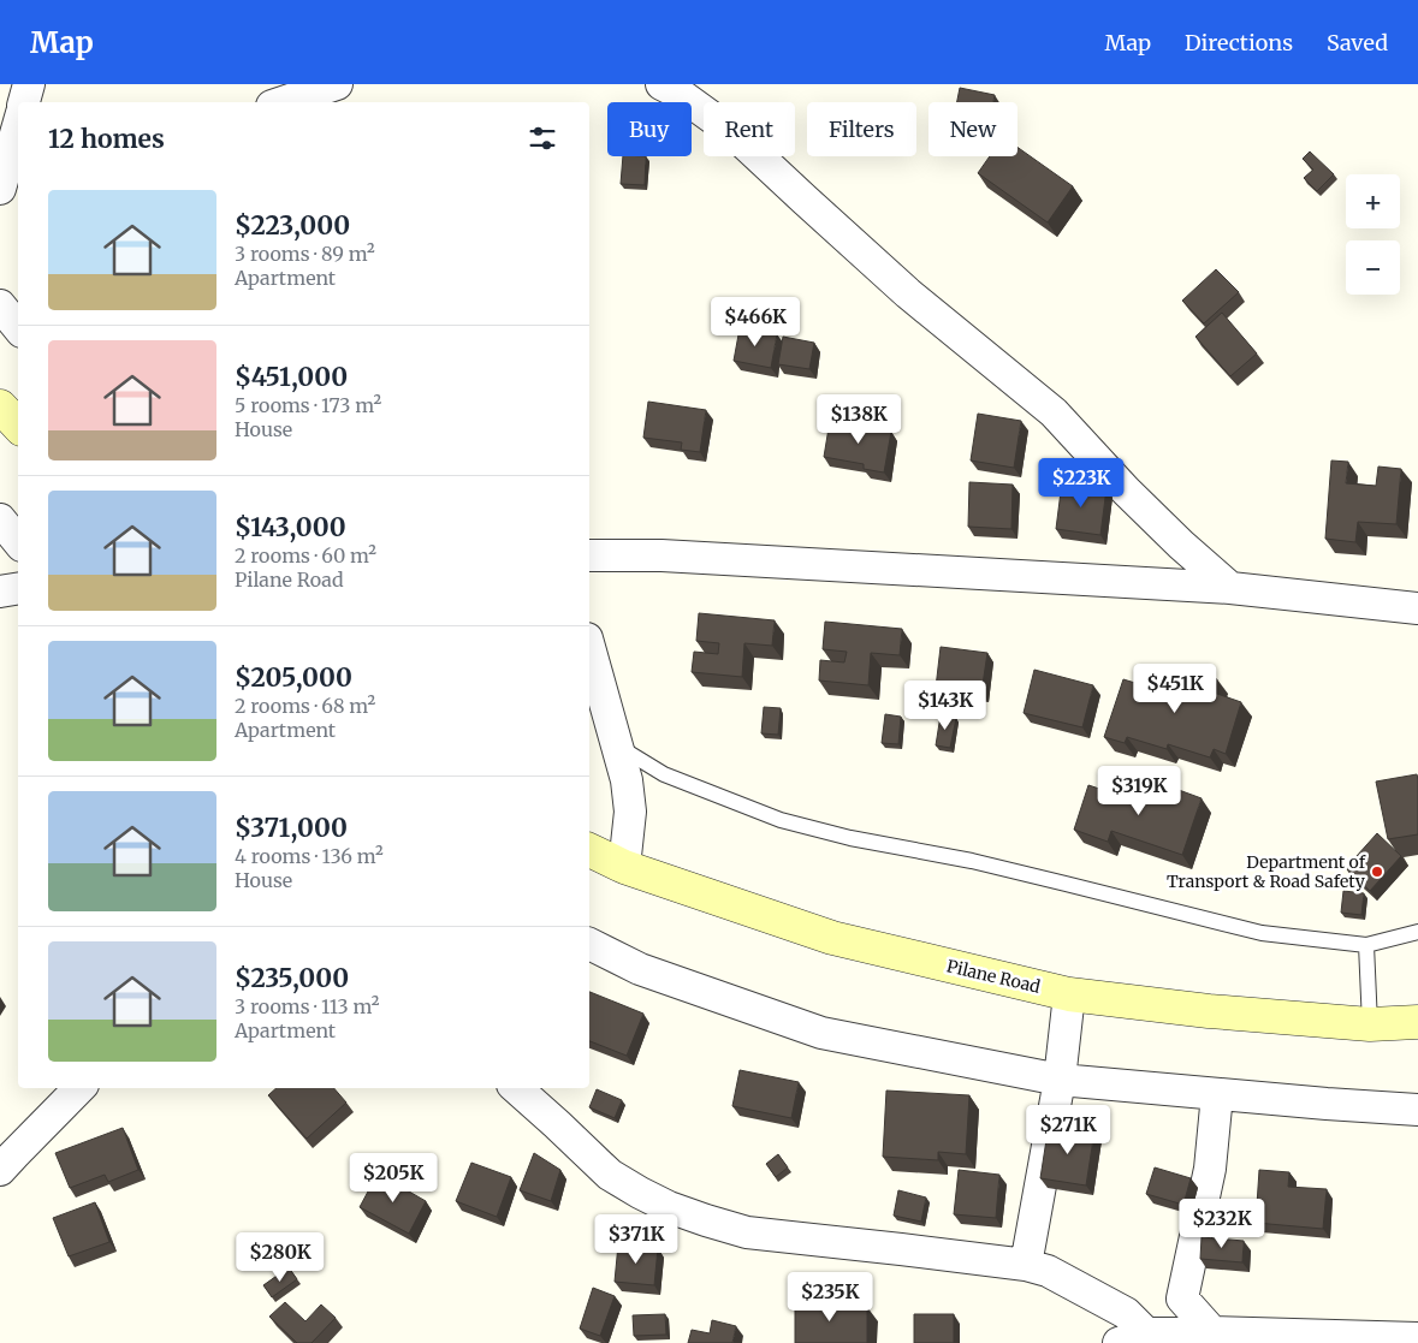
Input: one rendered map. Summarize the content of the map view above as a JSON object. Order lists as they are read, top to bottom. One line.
{"streets":{"main road":["Pilane Road"]},"places":["Department of Transport & Road Safety"],"page":{"header":"Map","nav":["Map","Directions","Saved"],"chip":["Buy","Rent","Filters","New"],"heading":"12 homes","map_buttons":["+","−"],"list":[{"name":"$223,000","note":"3 rooms · 89 m² · Apartment"},{"name":"$451,000","note":"5 rooms · 173 m² · House"},{"name":"$143,000","note":"2 rooms · 60 m² · Pilane Road"},{"name":"$205,000","note":"2 rooms · 68 m² · Apartment"},{"name":"$371,000","note":"4 rooms · 136 m² · House"},{"name":"$235,000","note":"3 rooms · 113 m² · Apartment"}],"price":["$466K","$138K","$223K","$451K","$143K","$319K","$271K","$205K","$232K","$371K","$280K","$235K"]}}
